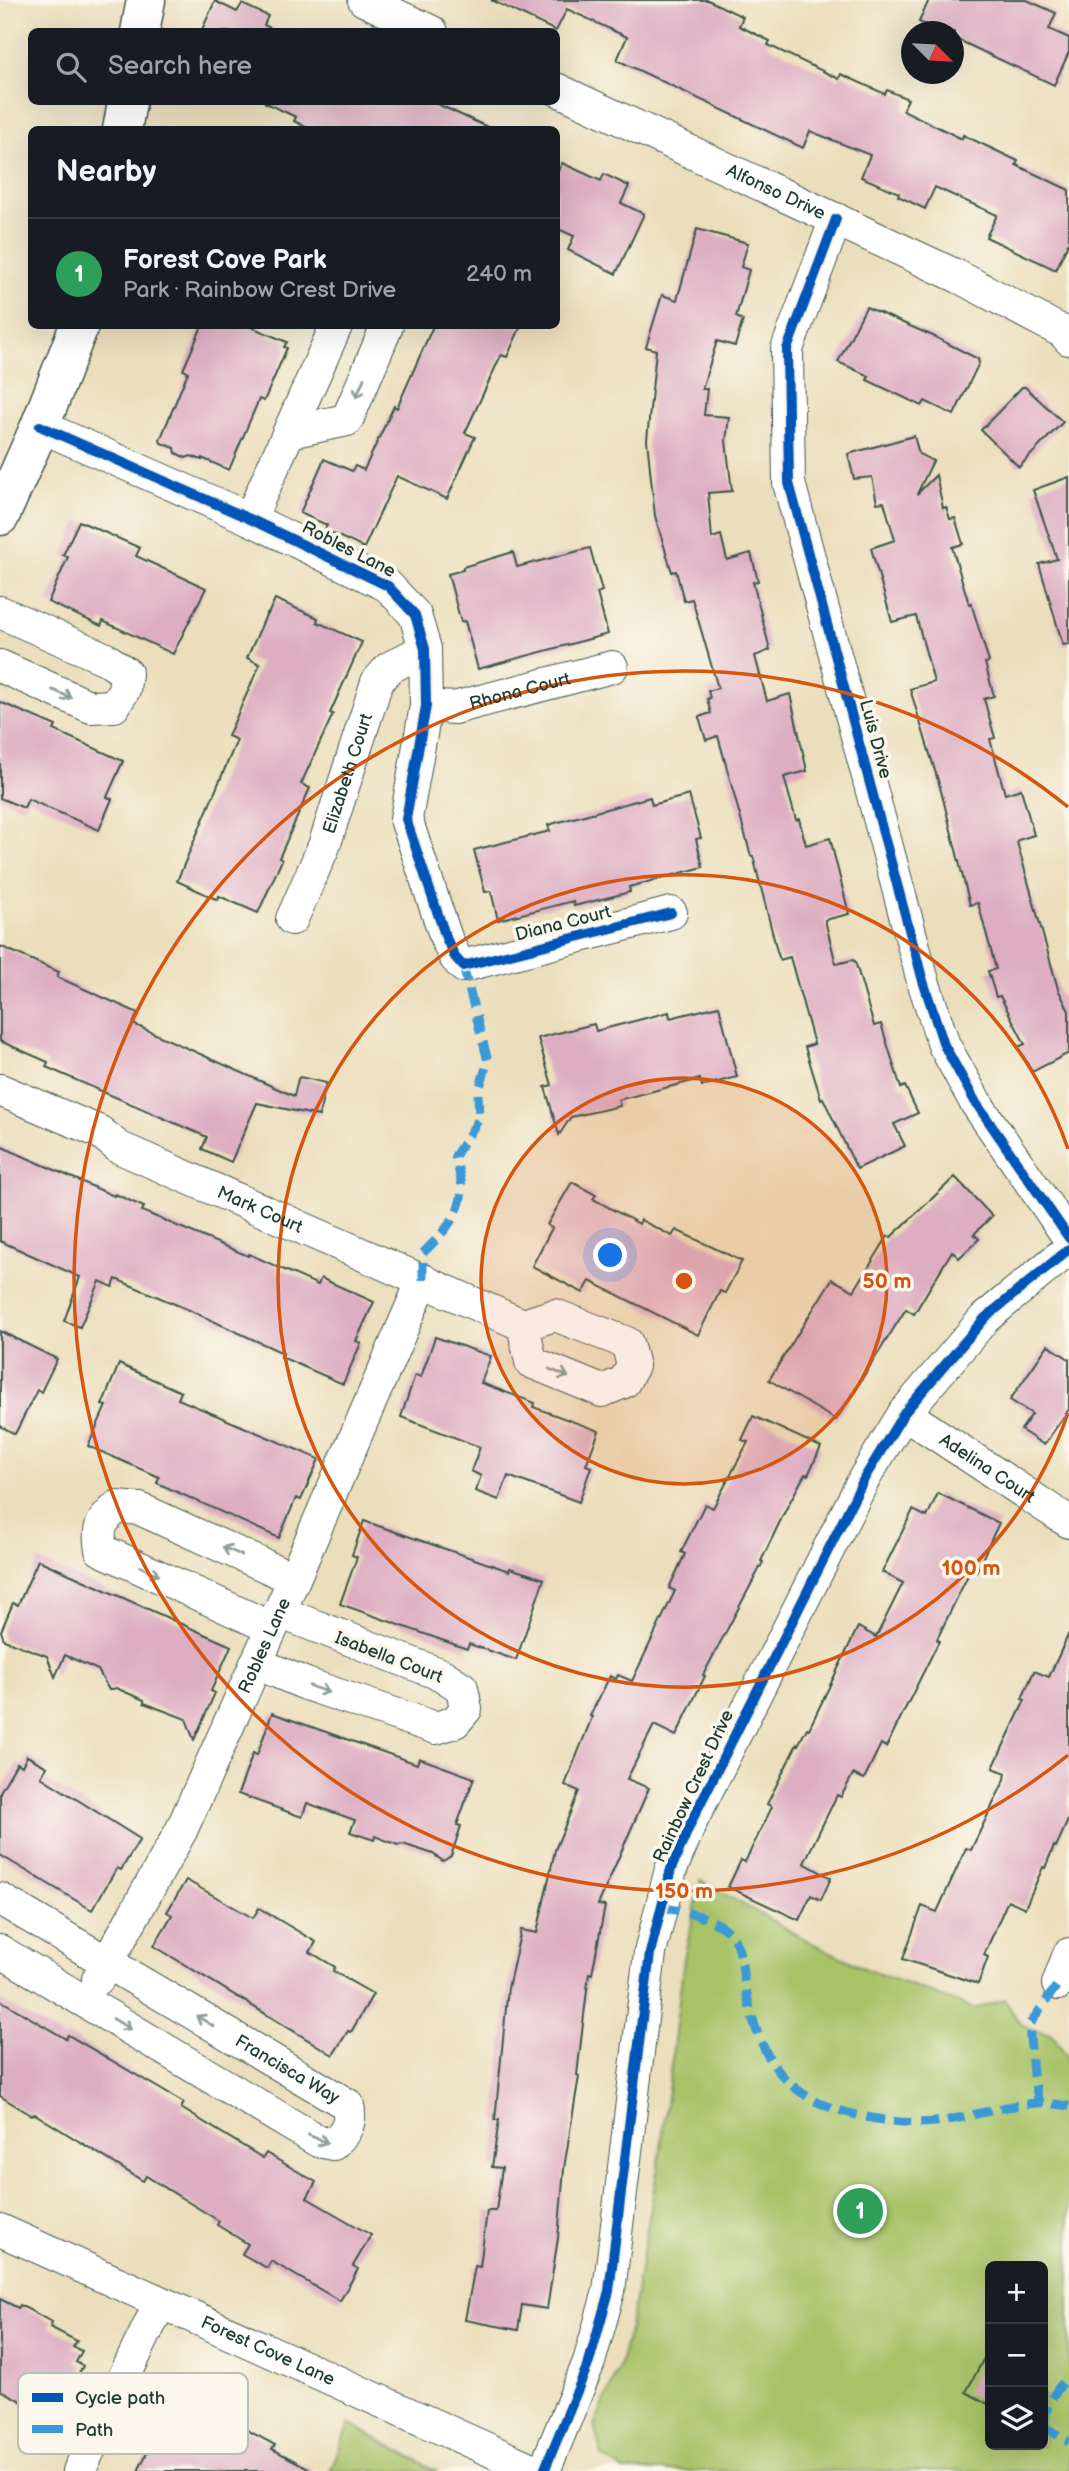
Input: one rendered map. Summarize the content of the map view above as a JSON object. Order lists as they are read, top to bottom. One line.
{"streets":{"street":["Alfonso Drive","Robles Lane","Rhona Court","Luis Drive","Elizabeth Court","Diana Court","Mark Court","Adelina Court","Isabella Court","Rainbow Crest Drive","Francisca Way","Forest Cove Lane"]},"crossings":[["Alfonso Drive","Luis Drive"],["Robles Lane","Rhona Court"],["Robles Lane","Elizabeth Court"],["Robles Lane","Diana Court"],["Robles Lane","Mark Court"],["Robles Lane","Isabella Court"],["Robles Lane","Francisca Way"],["Adelina Court","Rainbow Crest Drive"]],"legend":["Cycle path","Path"],"north":"bottom right","page":{"search":"Search here","heading":"Nearby","list":[{"mark":"1","name":"Forest Cove Park","note":"Park · Rainbow Crest Drive","value":"240 m"}],"pins":"1","map_buttons":["+","−"]},"rings":["50 m","100 m","150 m"]}
